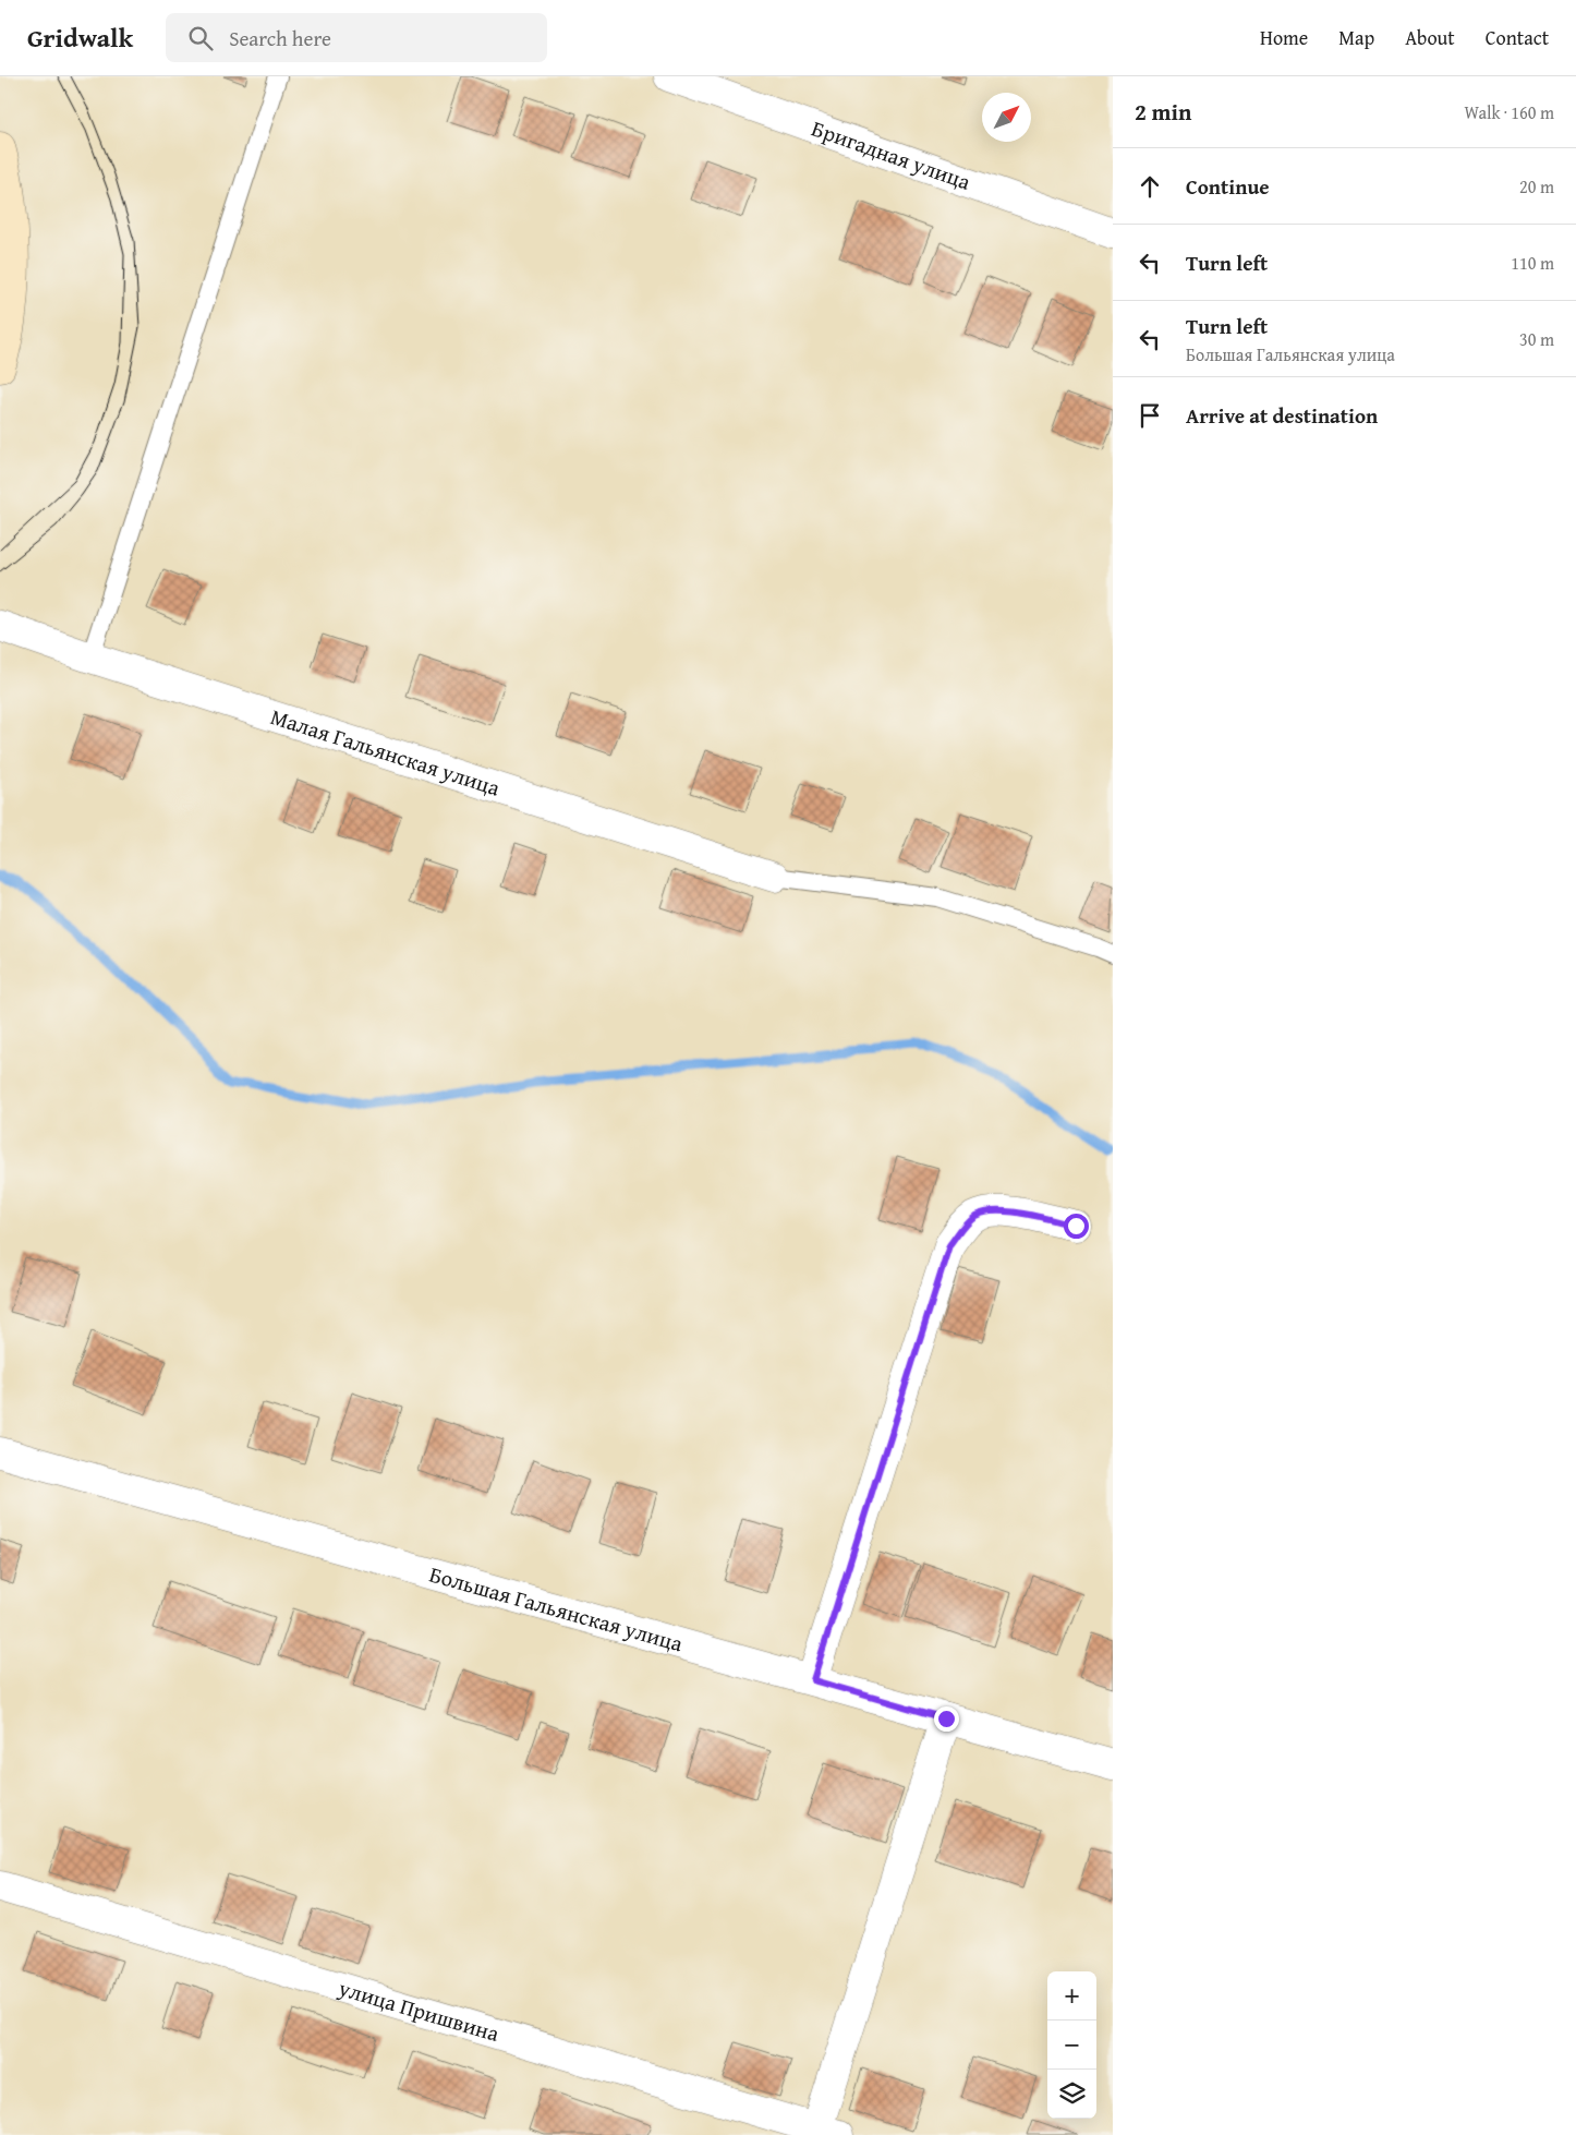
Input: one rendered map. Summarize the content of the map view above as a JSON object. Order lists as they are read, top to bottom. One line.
{"streets":{"street":["Бригадная улица","Малая Гальянская улица","Большая Гальянская улица","улица Пришвина"]},"north":"top right","page":{"header":"Gridwalk","search":"Search here","nav":["Home","Map","About","Contact"],"heading":["2 min","Walk · 160 m"],"list":[["Continue","20 m"],["Turn left","110 m"],["Turn left","Большая Гальянская улица","30 m"],"Arrive at destination"],"map_buttons":["+","−"]}}
